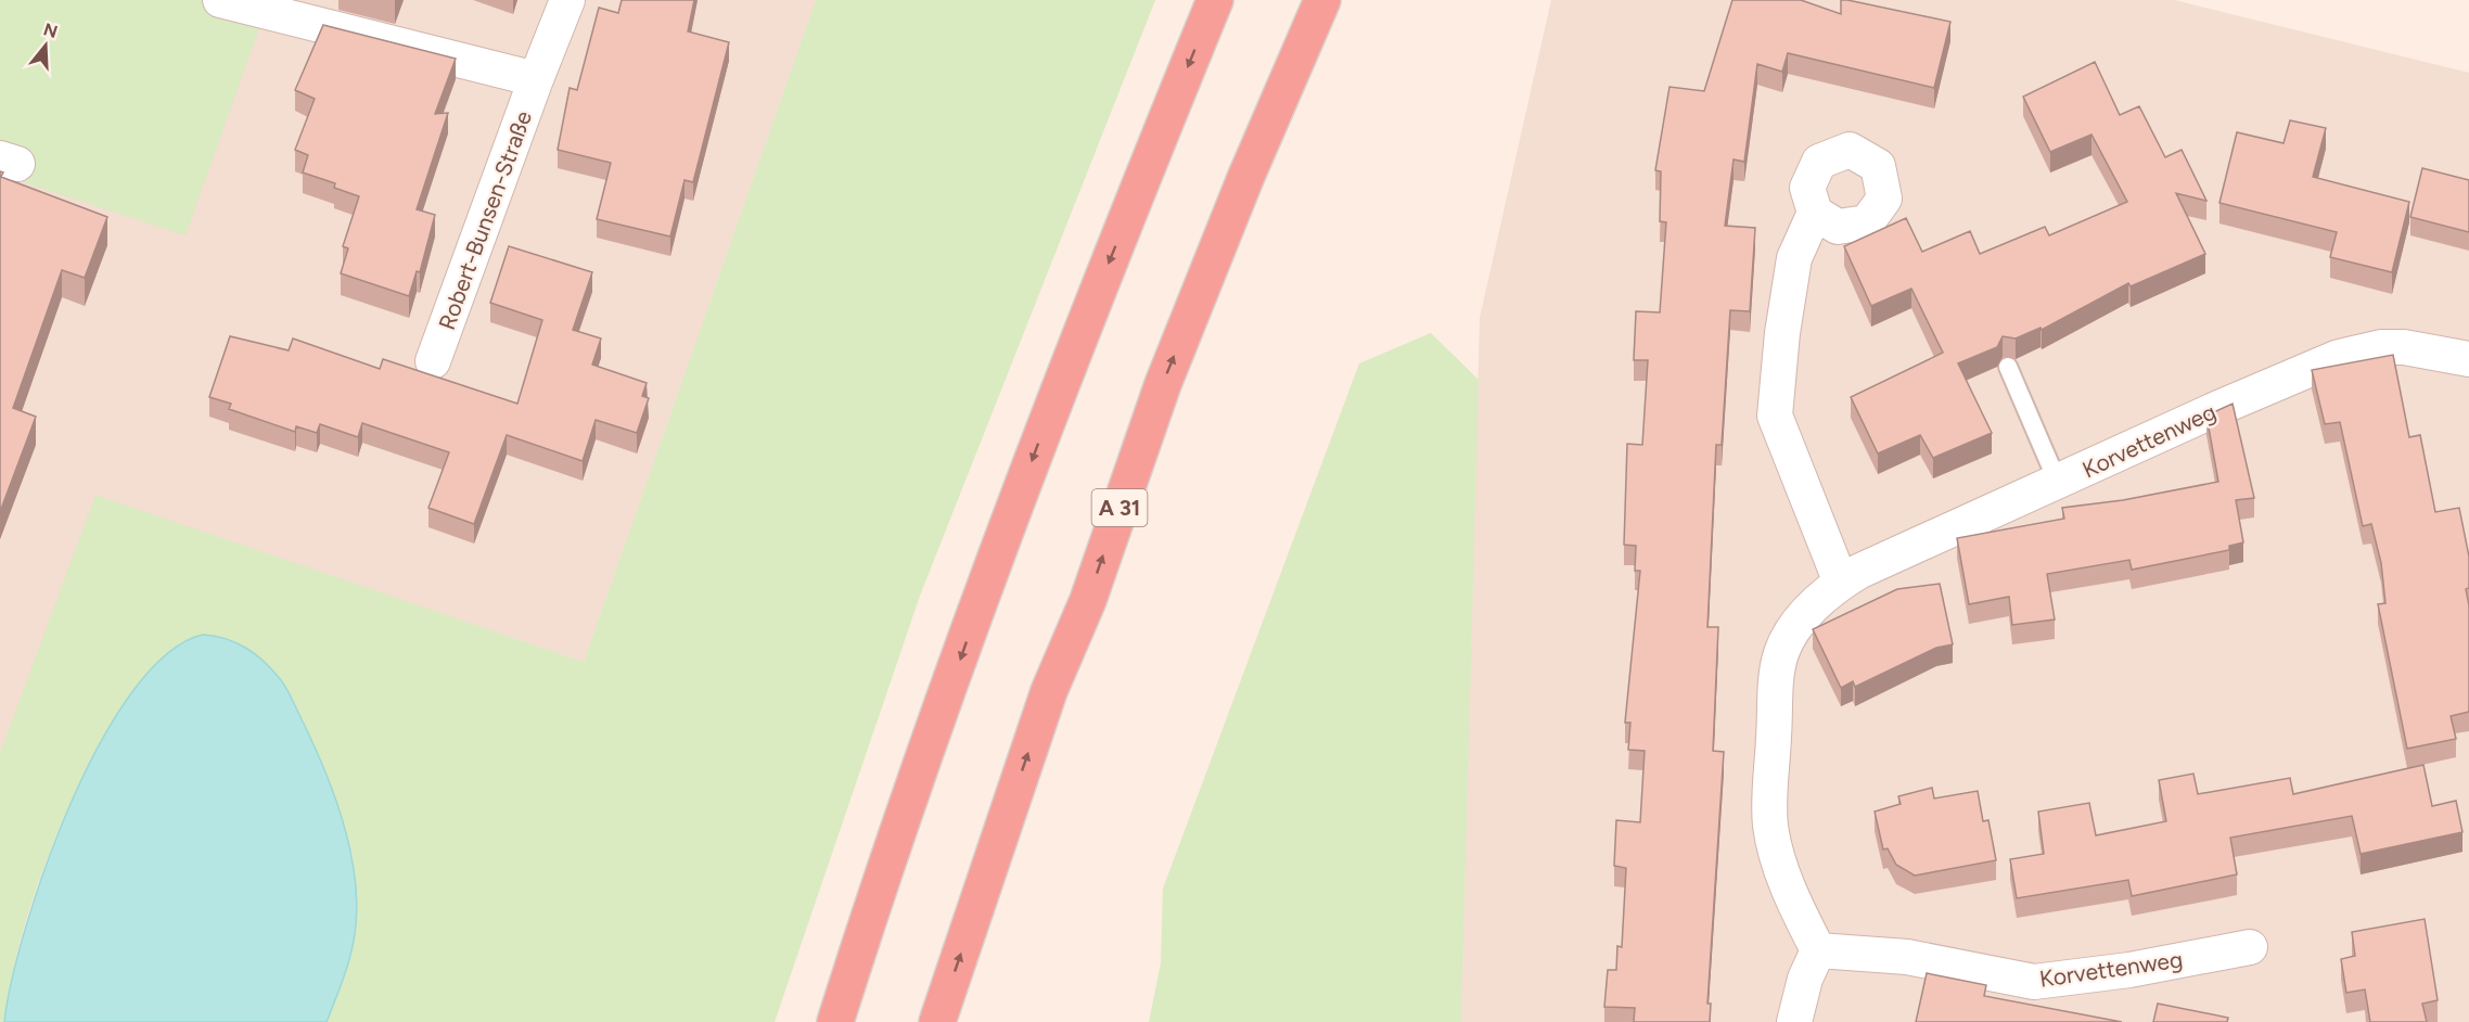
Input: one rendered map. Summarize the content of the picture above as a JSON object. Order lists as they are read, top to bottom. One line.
{"streets":{"highway":["A 31"],"street":["Robert-Bunsen-Straße","Korvettenweg"]},"north":"top"}
